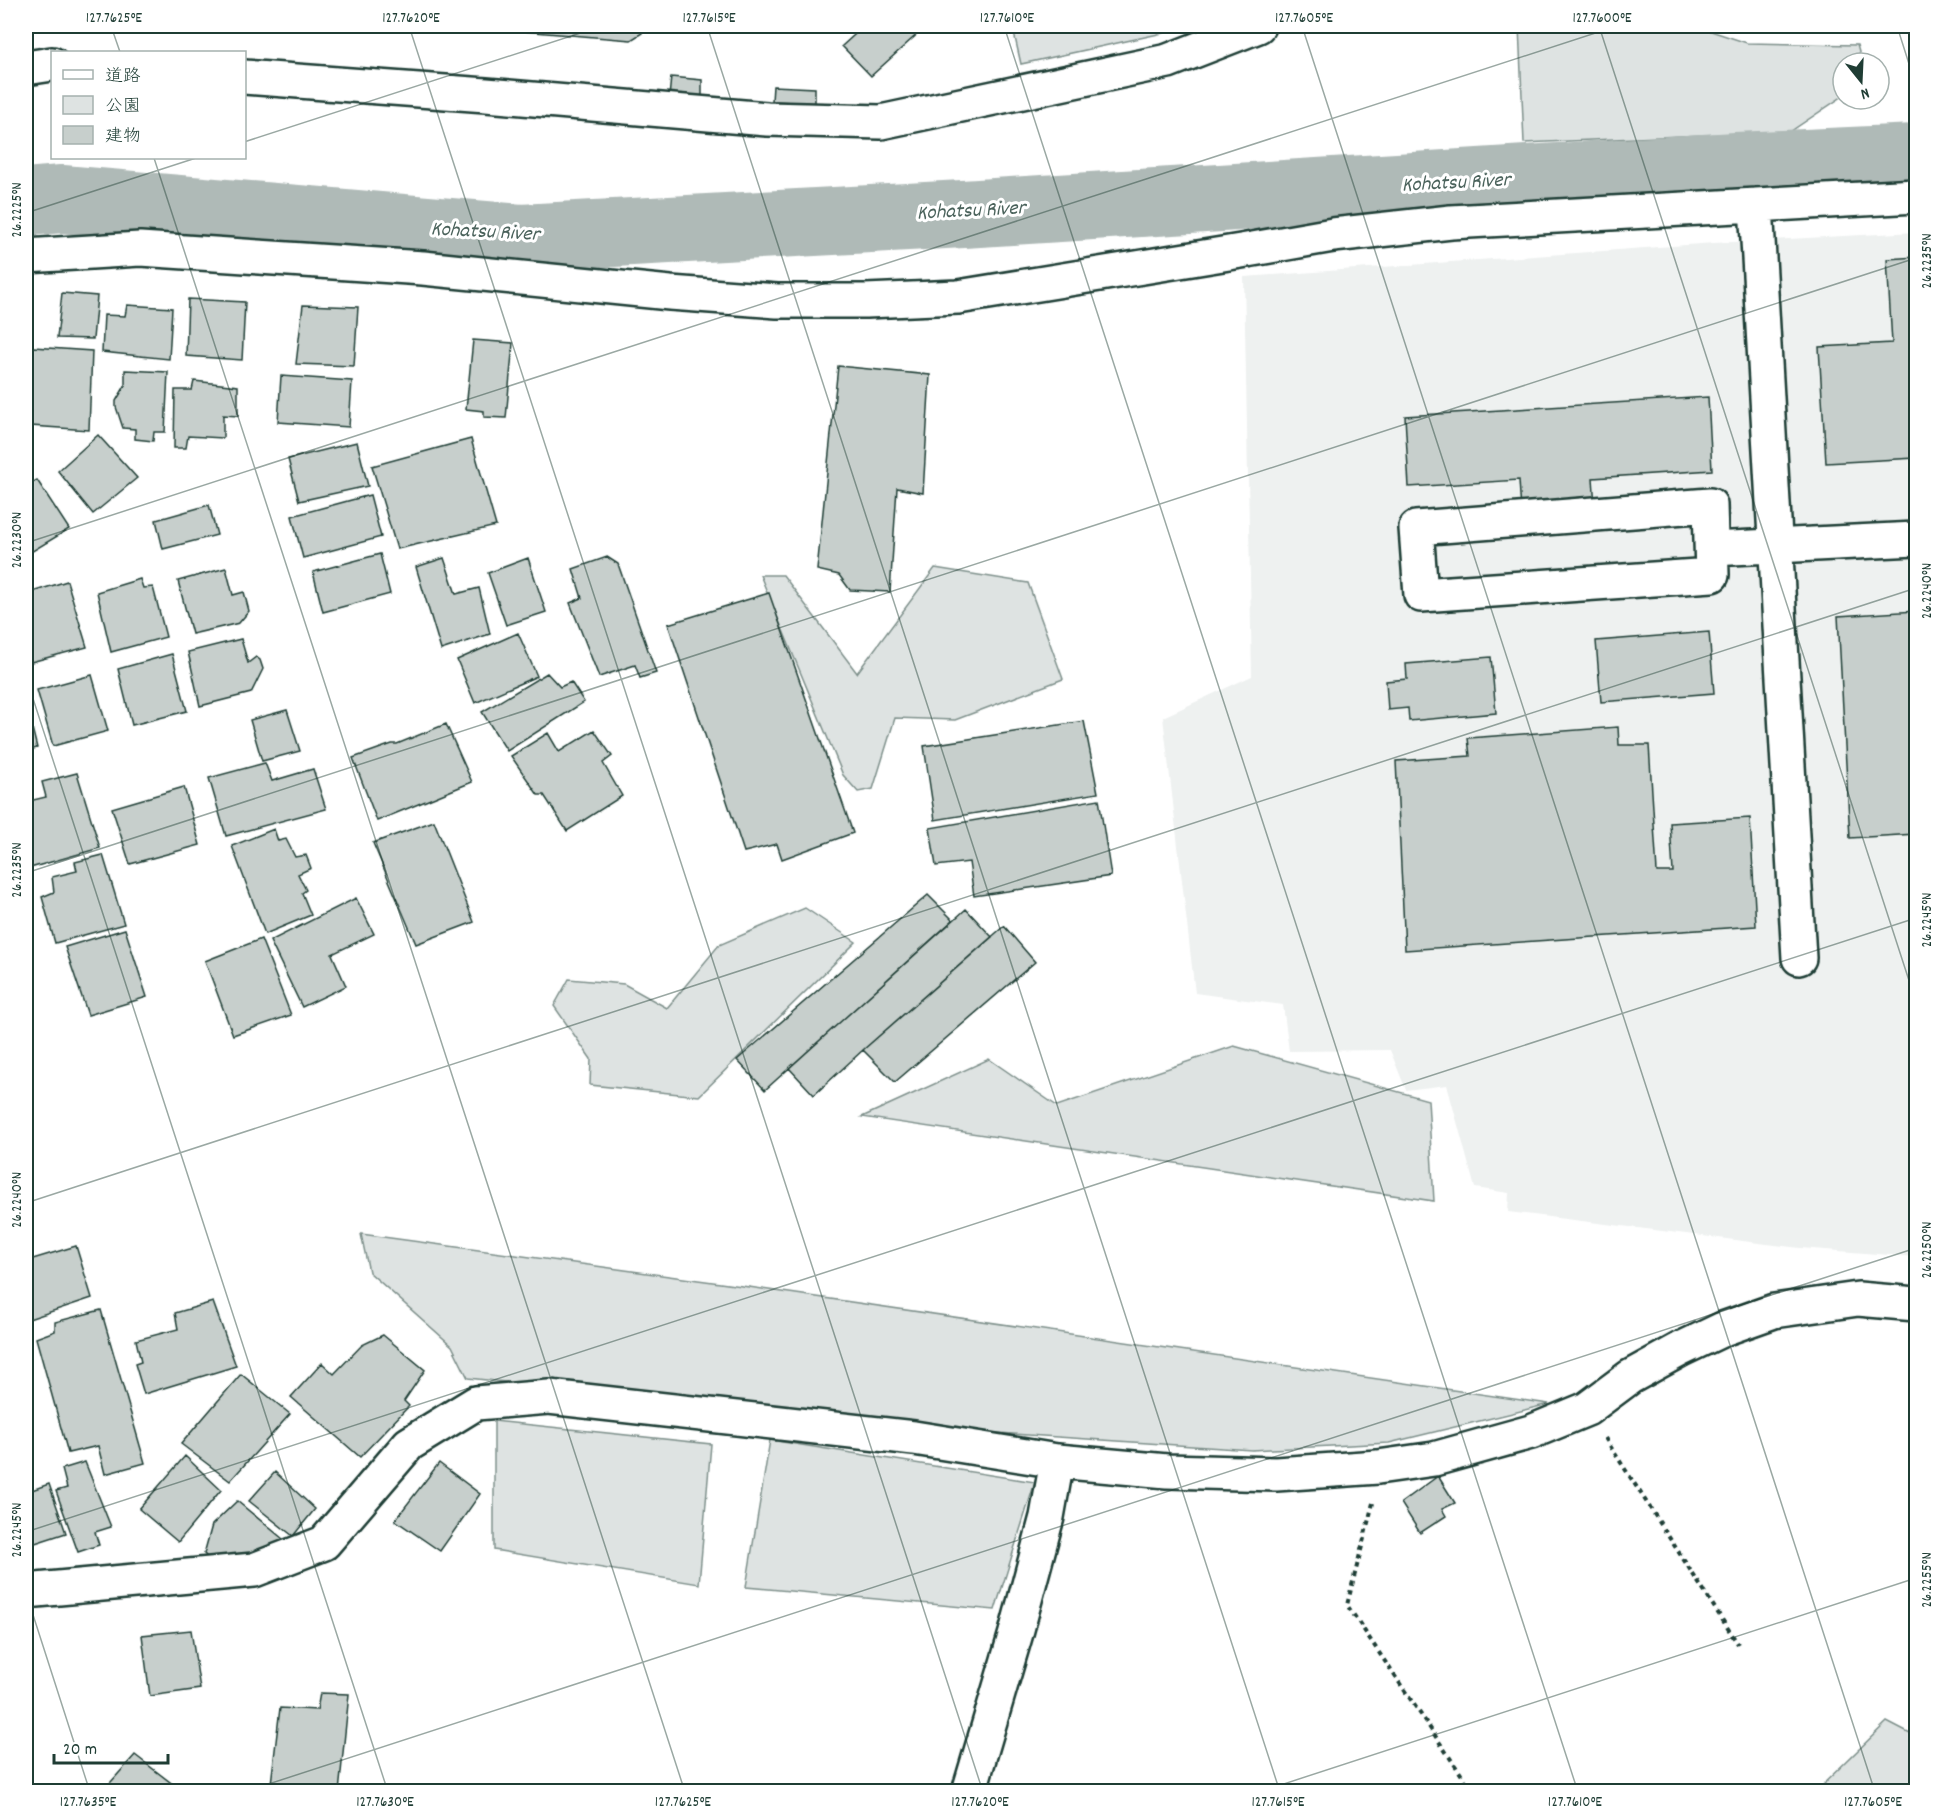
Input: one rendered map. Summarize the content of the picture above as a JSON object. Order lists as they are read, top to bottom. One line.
{"water":["Kohatsu River"],"legend":["道路","公園","建物"],"scale_bar":"20 m","north":"bottom","coordinates":["127.7625°E","127.7620°E","127.7615°E","127.7610°E","127.7605°E","127.7600°E","26.2225°N","26.2235°N","26.2230°N","26.2240°N","26.2245°N","26.2250°N","26.2255°N","127.7635°E","127.7630°E"]}
